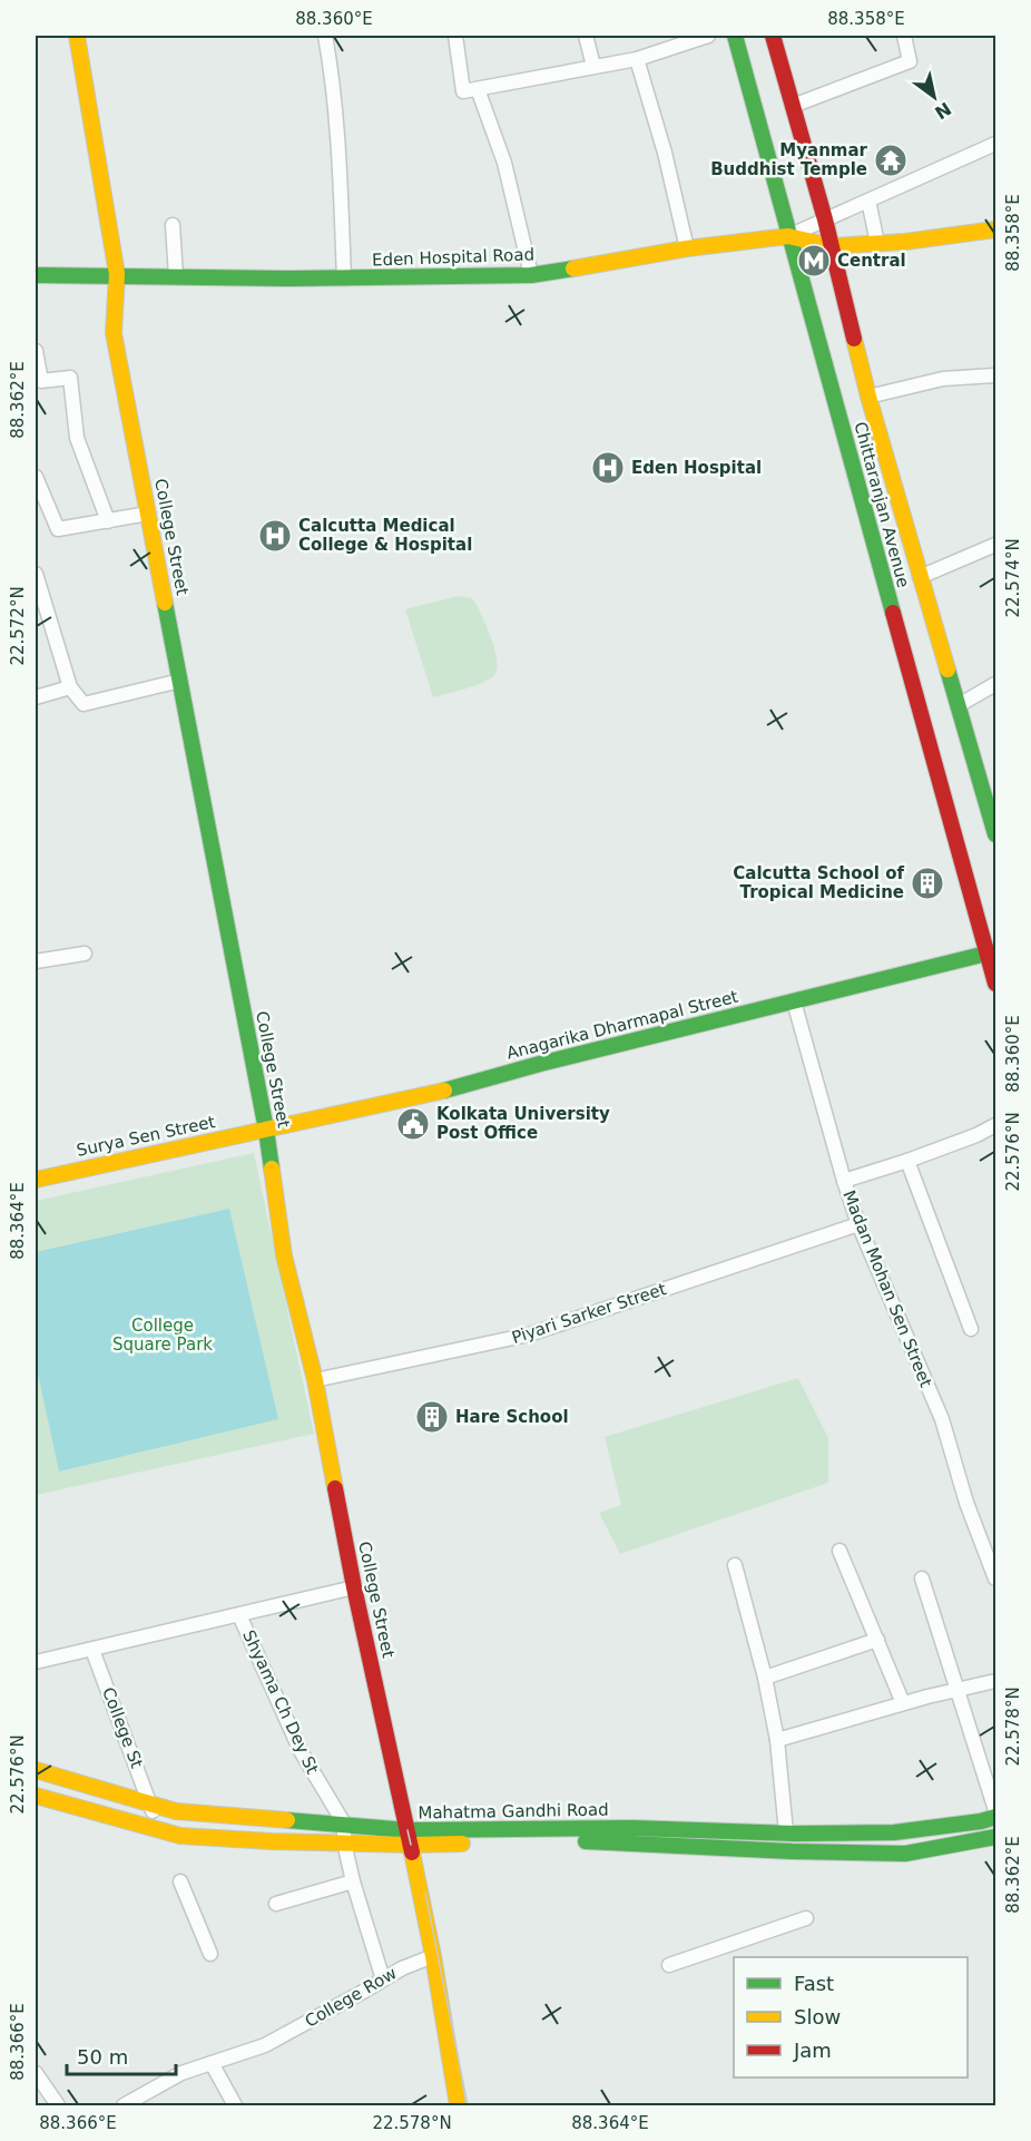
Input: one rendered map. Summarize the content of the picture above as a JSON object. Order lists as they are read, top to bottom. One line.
{"streets":{"main road":["Eden Hospital Road","Chittaranjan Avenue","College Street","Anagarika Dharmapal Street","Surya Sen Street","Mahatma Gandhi Road"],"street":["Madan Mohan Sen Street","Piyari Sarker Street","Shyama Ch Dey St","College St","College Row"]},"crossings":[["Eden Hospital Road","Chittaranjan Avenue"],["Eden Hospital Road","College Street"],["Chittaranjan Avenue","Anagarika Dharmapal Street"],["College Street","Anagarika Dharmapal Street"],["College Street","Surya Sen Street"],["College Street","Piyari Sarker Street"],["College Street","Mahatma Gandhi Road"],["College Street","College Row"],["Anagarika Dharmapal Street","Surya Sen Street"],["Anagarika Dharmapal Street","Madan Mohan Sen Street"],["Madan Mohan Sen Street","Piyari Sarker Street"],["Shyama Ch Dey St","Mahatma Gandhi Road"],["College St","Mahatma Gandhi Road"]],"parks":["College Square Park"],"places":{"temple":["Myanmar Buddhist Temple"],"metro station":["Central"],"hospital":["Eden Hospital","Calcutta Medical College & Hospital"],"building":["Calcutta School of Tropical Medicine","Hare School"],"public building":["Kolkata University Post Office"]},"legend":["Fast","Slow","Jam"],"scale_bar":"50 m","north":"bottom right","coordinates":["88.360°E","88.358°E","88.362°E","22.574°N","22.572°N","22.576°N","88.364°E","22.578°N","88.366°E"]}
